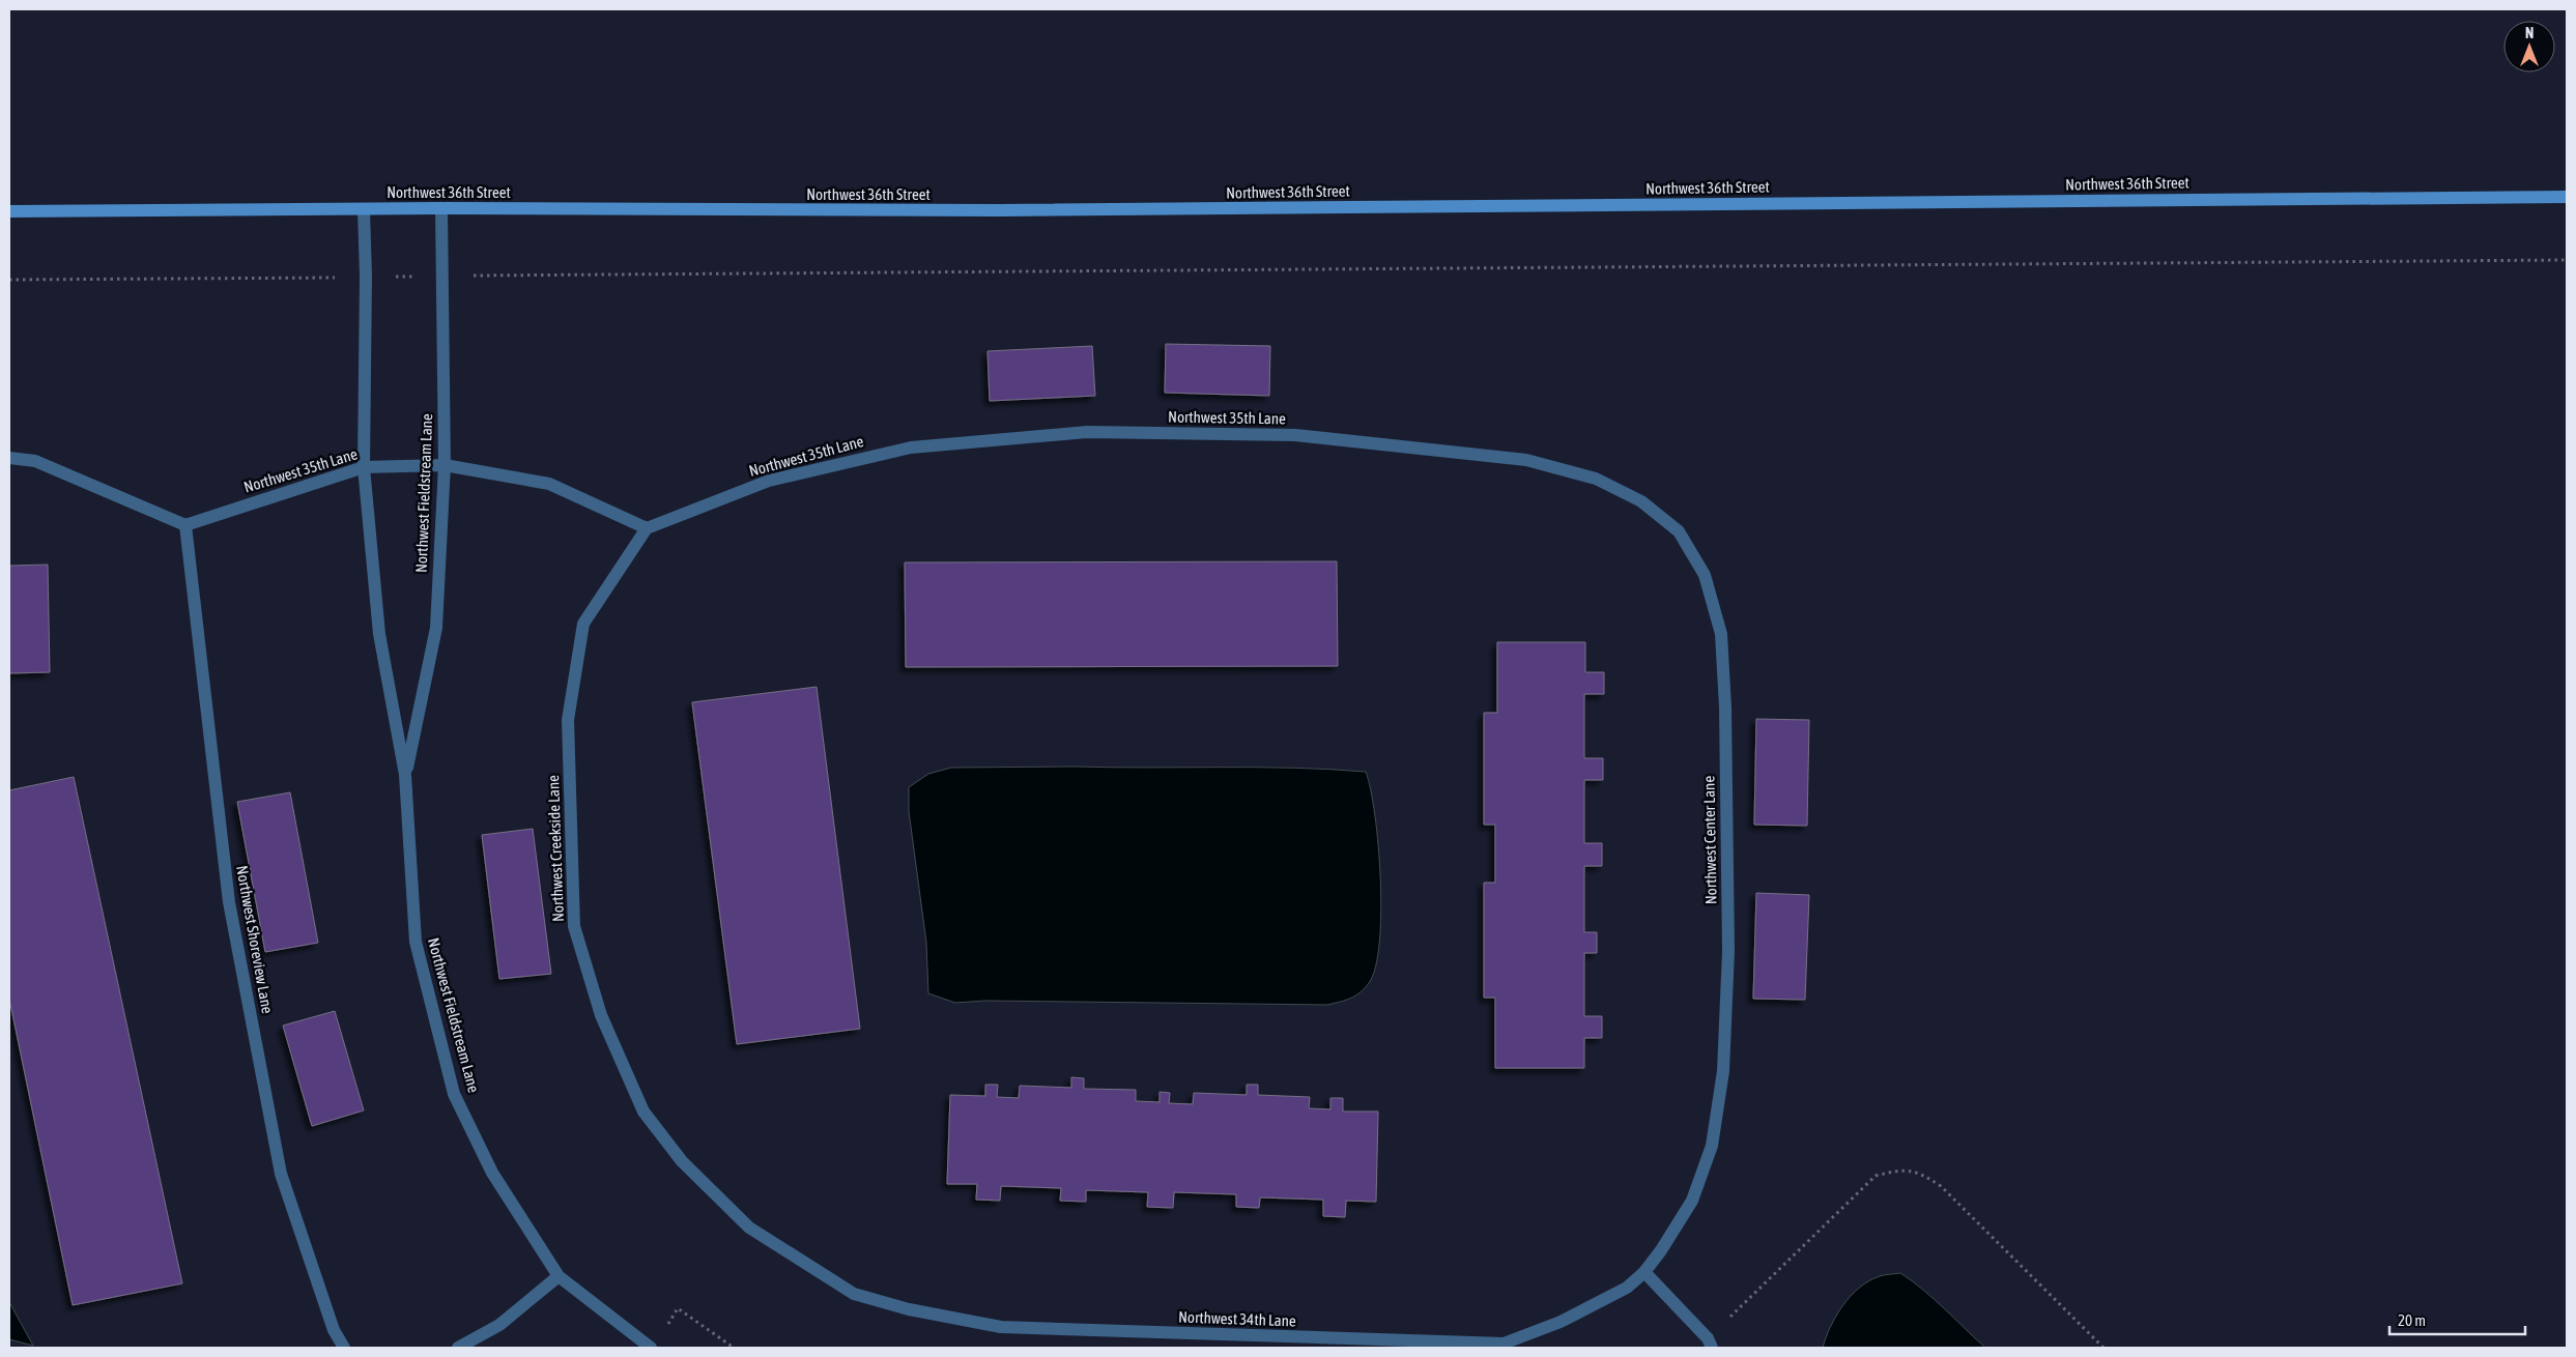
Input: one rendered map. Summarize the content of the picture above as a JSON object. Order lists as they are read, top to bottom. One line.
{"streets":{"main road":["Northwest 36th Street"],"lane":["Northwest 35th Lane","Northwest Fieldstream Lane","Northwest Center Lane","Northwest Creekside Lane","Northwest Shoreview Lane","Northwest 34th Lane"]},"crossings":[["Northwest 36th Street","Northwest Fieldstream Lane"],["Northwest 35th Lane","Northwest Fieldstream Lane"],["Northwest 35th Lane","Northwest Center Lane"],["Northwest 35th Lane","Northwest Creekside Lane"],["Northwest 35th Lane","Northwest Shoreview Lane"],["Northwest Center Lane","Northwest 34th Lane"],["Northwest Creekside Lane","Northwest 34th Lane"]],"scale_bar":"20 m","north":"top"}
